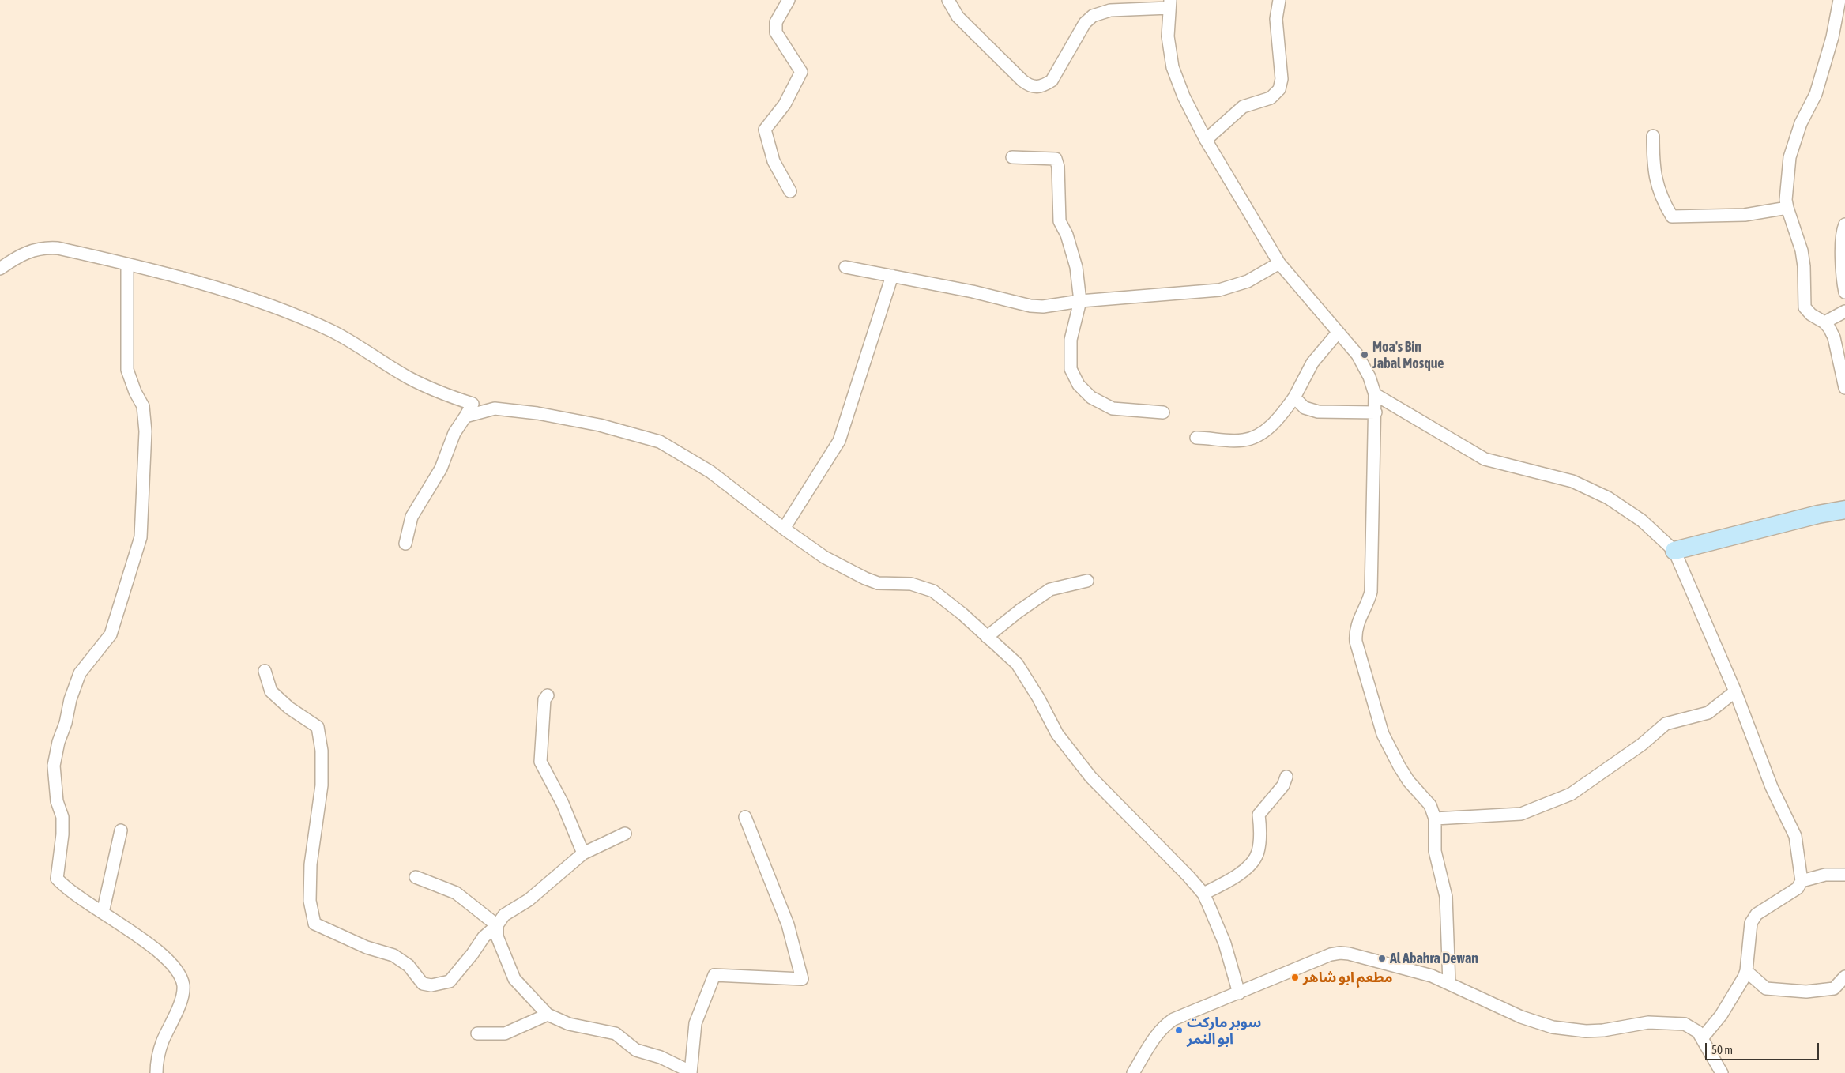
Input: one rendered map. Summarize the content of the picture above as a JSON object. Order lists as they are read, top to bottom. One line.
{"places":["Moa's Bin Jabal Mosque","Al Abahra Dewan","مطعم ابو شاهر","سوبر ماركت ابو النمر"],"scale_bar":"50 m"}
